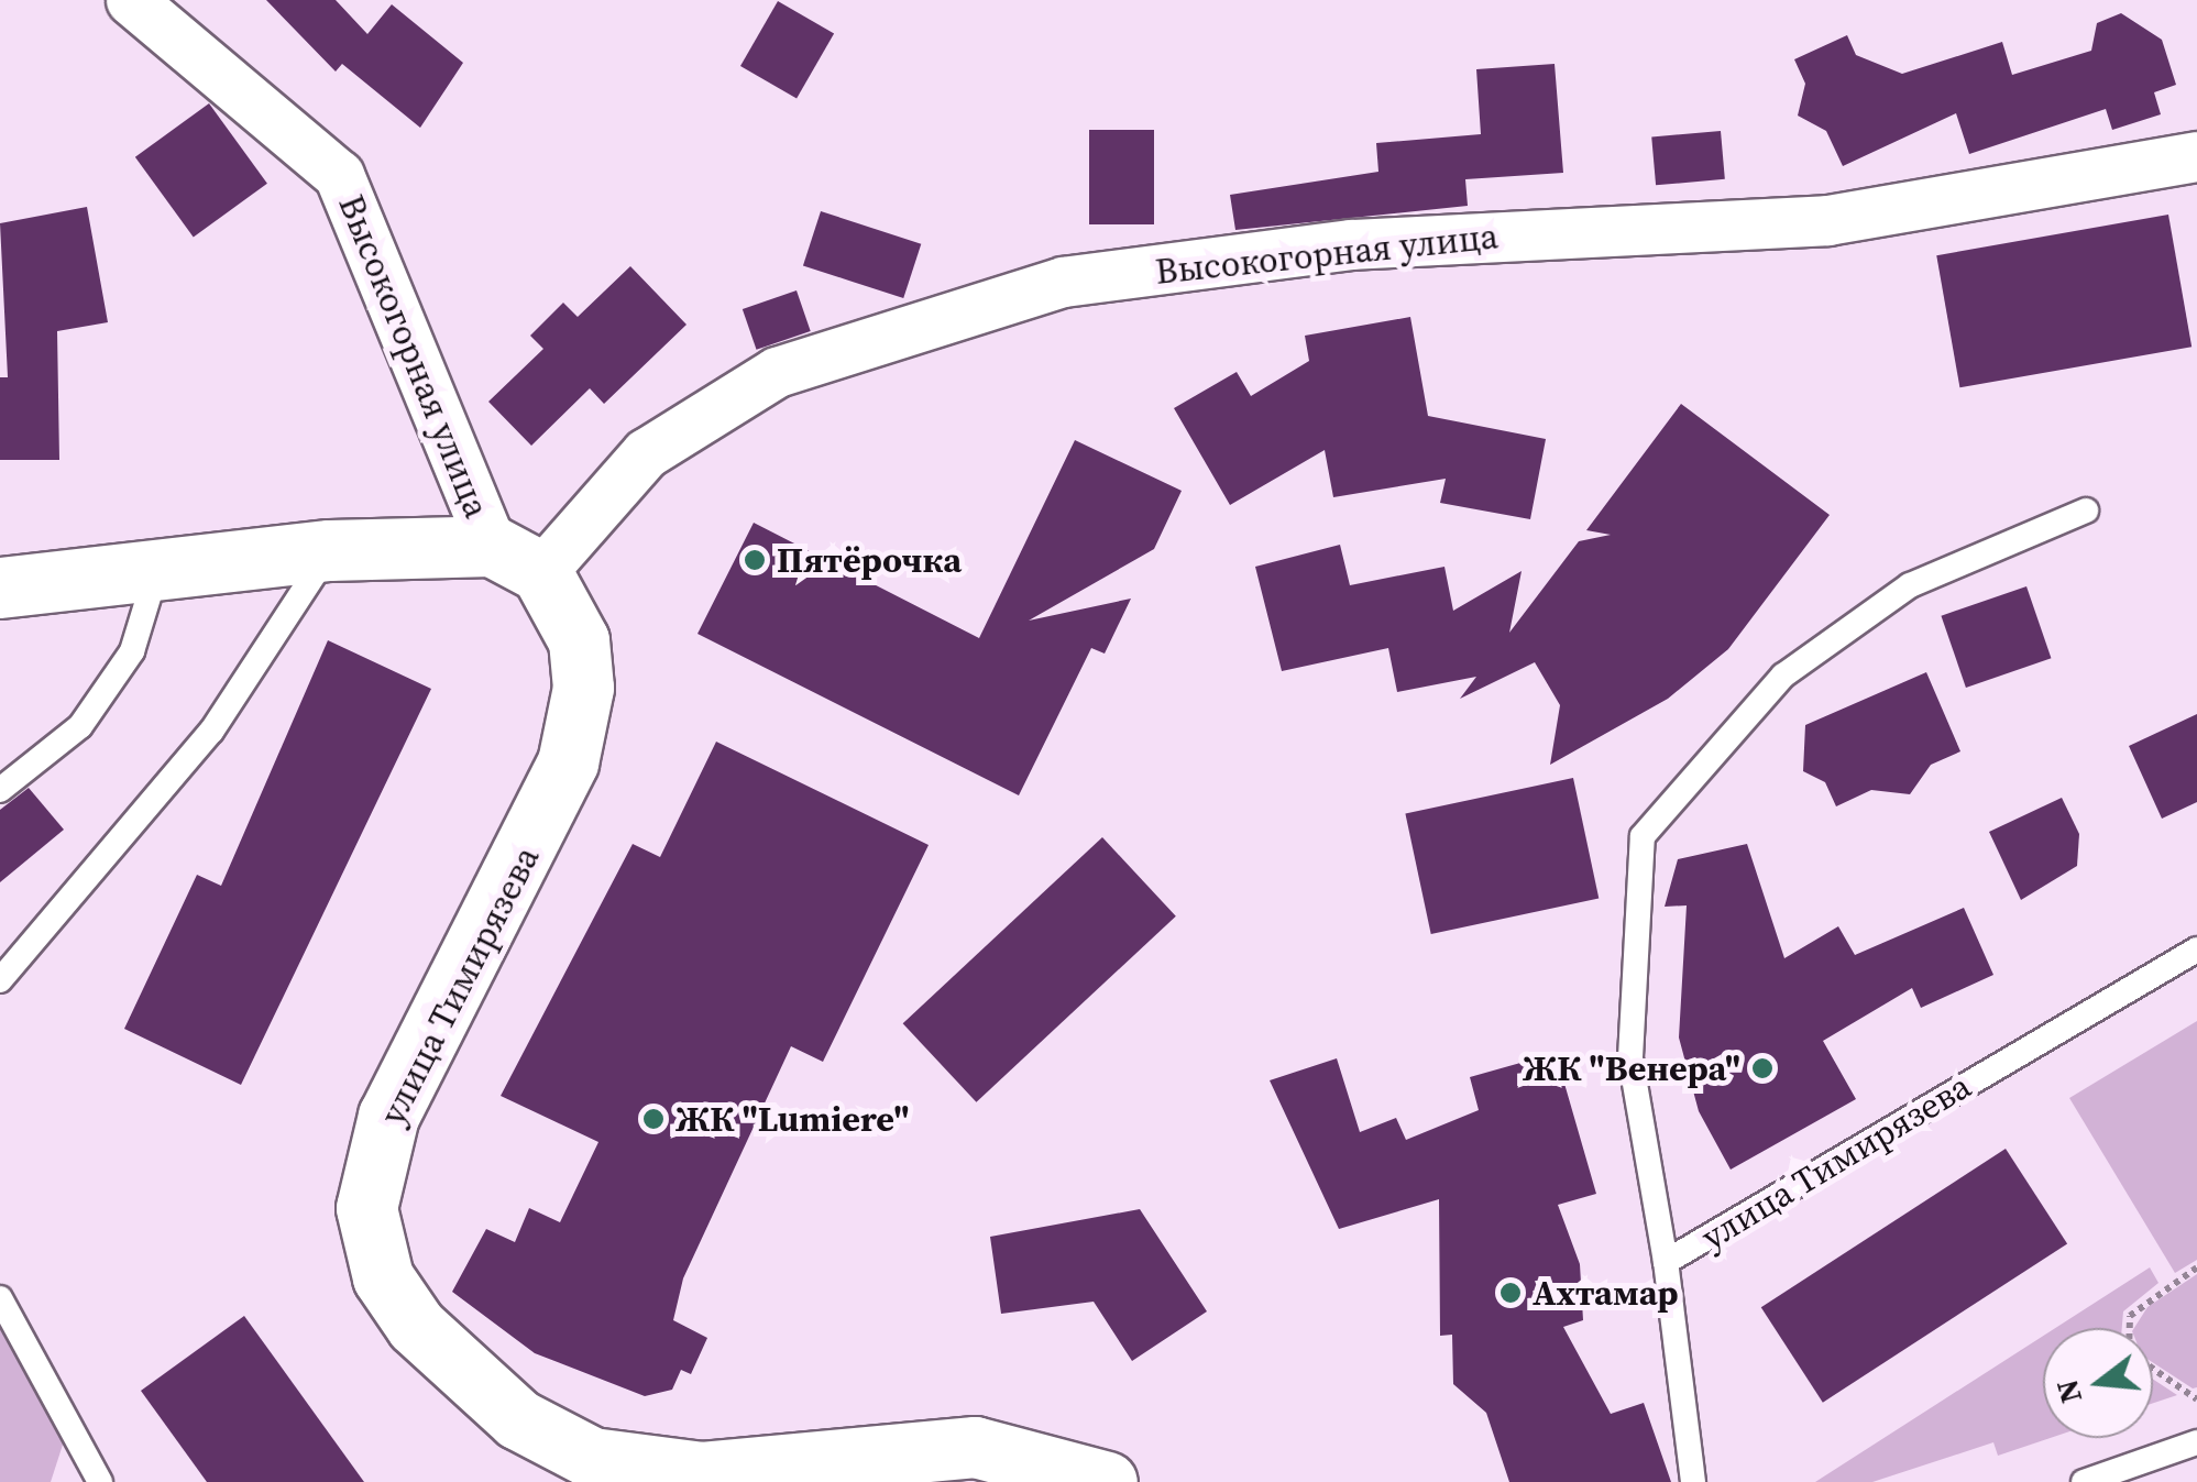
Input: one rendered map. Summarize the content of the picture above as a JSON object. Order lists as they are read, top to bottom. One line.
{"streets":{"street":["Высокогорная улица","улица Тимирязева"]},"crossings":[["Высокогорная улица","улица Тимирязева"]],"places":["Пятёрочка","ЖК \"Венера\"","ЖК \"Lumiere\"","Ахтамар"],"north":"left"}
